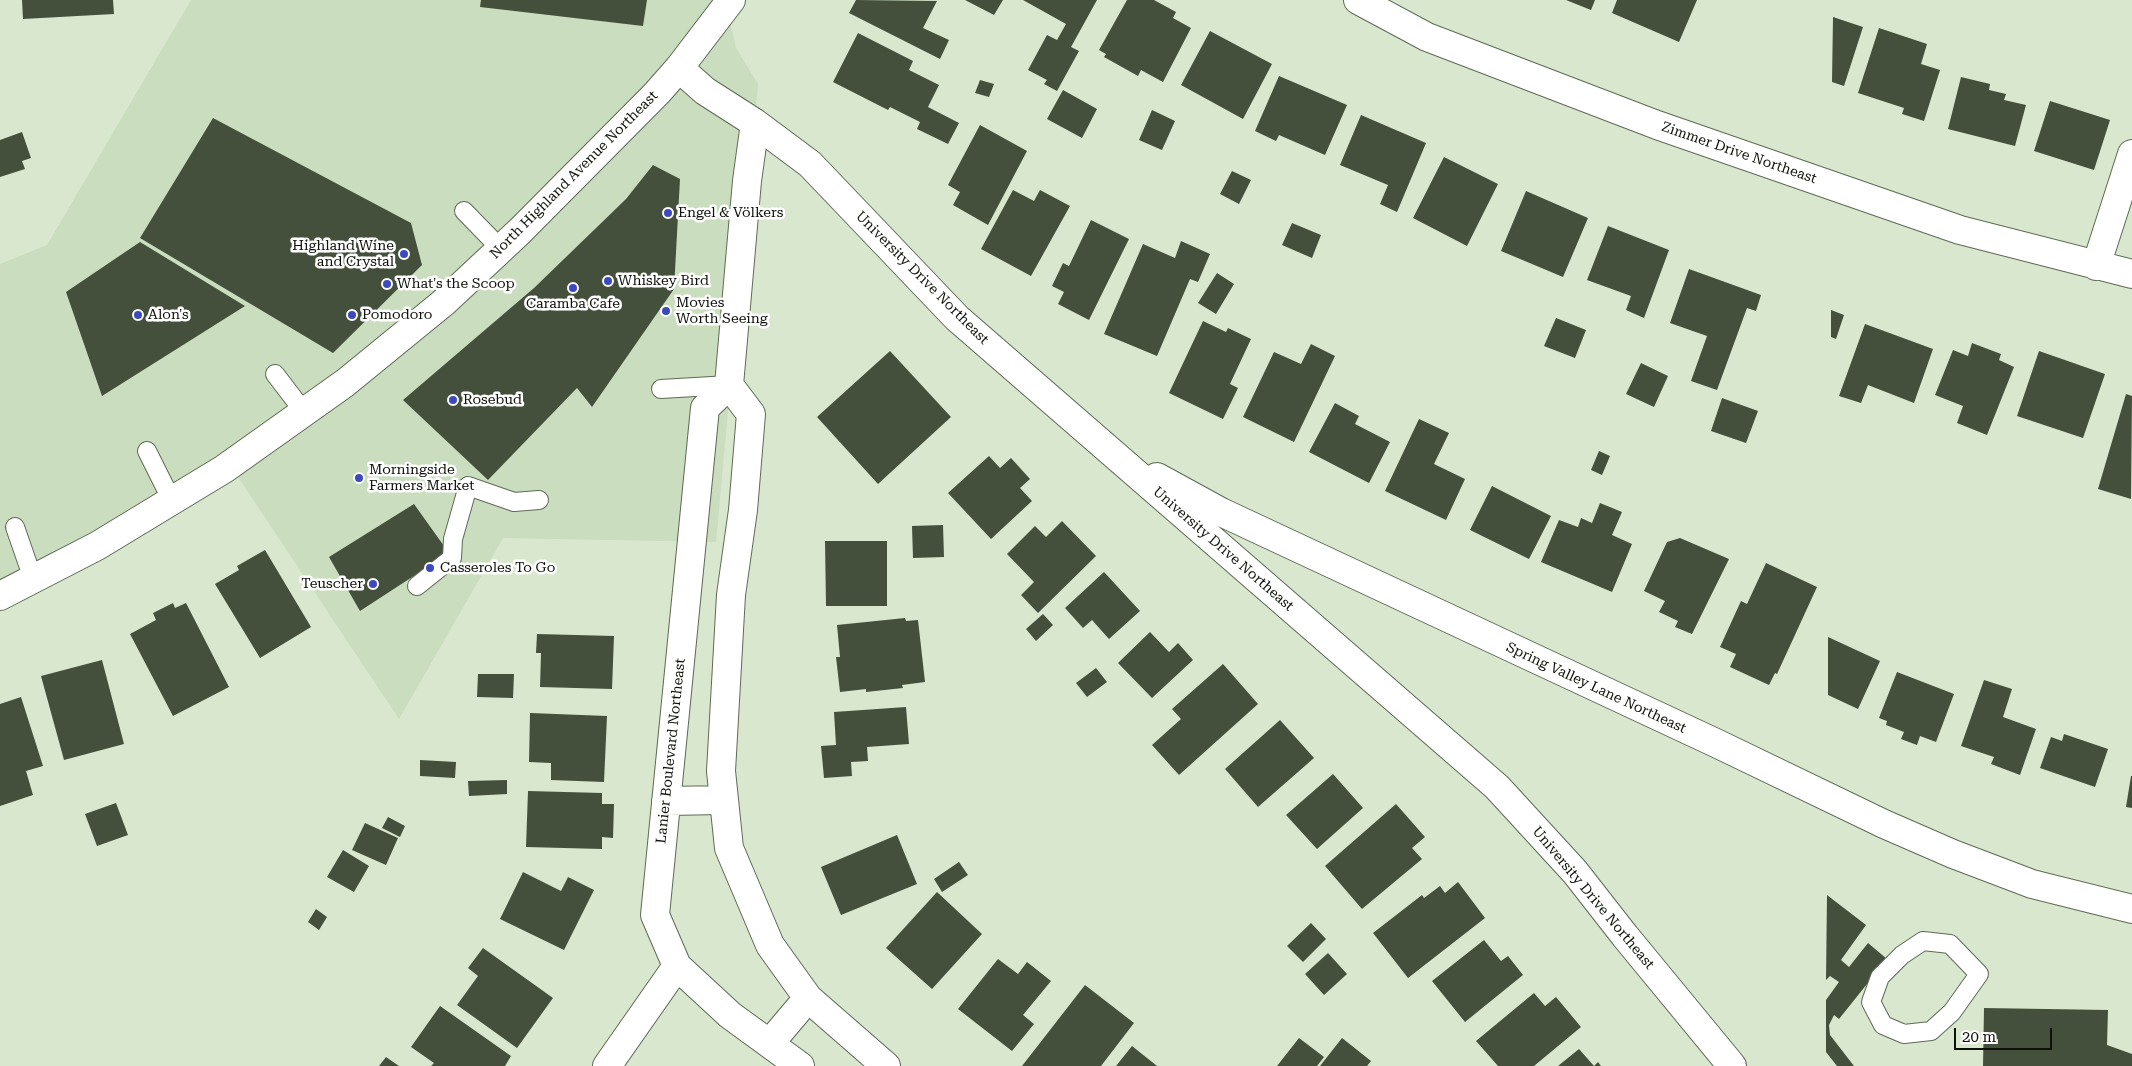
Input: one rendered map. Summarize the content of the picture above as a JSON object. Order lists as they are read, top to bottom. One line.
{"streets":{"street":["Zimmer Drive Northeast","North Highland Avenue Northeast","University Drive Northeast","Spring Valley Lane Northeast","Lanier Boulevard Northeast"]},"crossings":[["North Highland Avenue Northeast","University Drive Northeast"],["University Drive Northeast","Spring Valley Lane Northeast"]],"places":["Engel & Völkers","Highland Wine and Crystal","Whiskey Bird","What's the Scoop","Caramba Cafe","Movies Worth Seeing","Alon's","Pomodoro","Rosebud","Morningside Farmers Market","Casseroles To Go","Teuscher"],"scale_bar":"20 m"}
